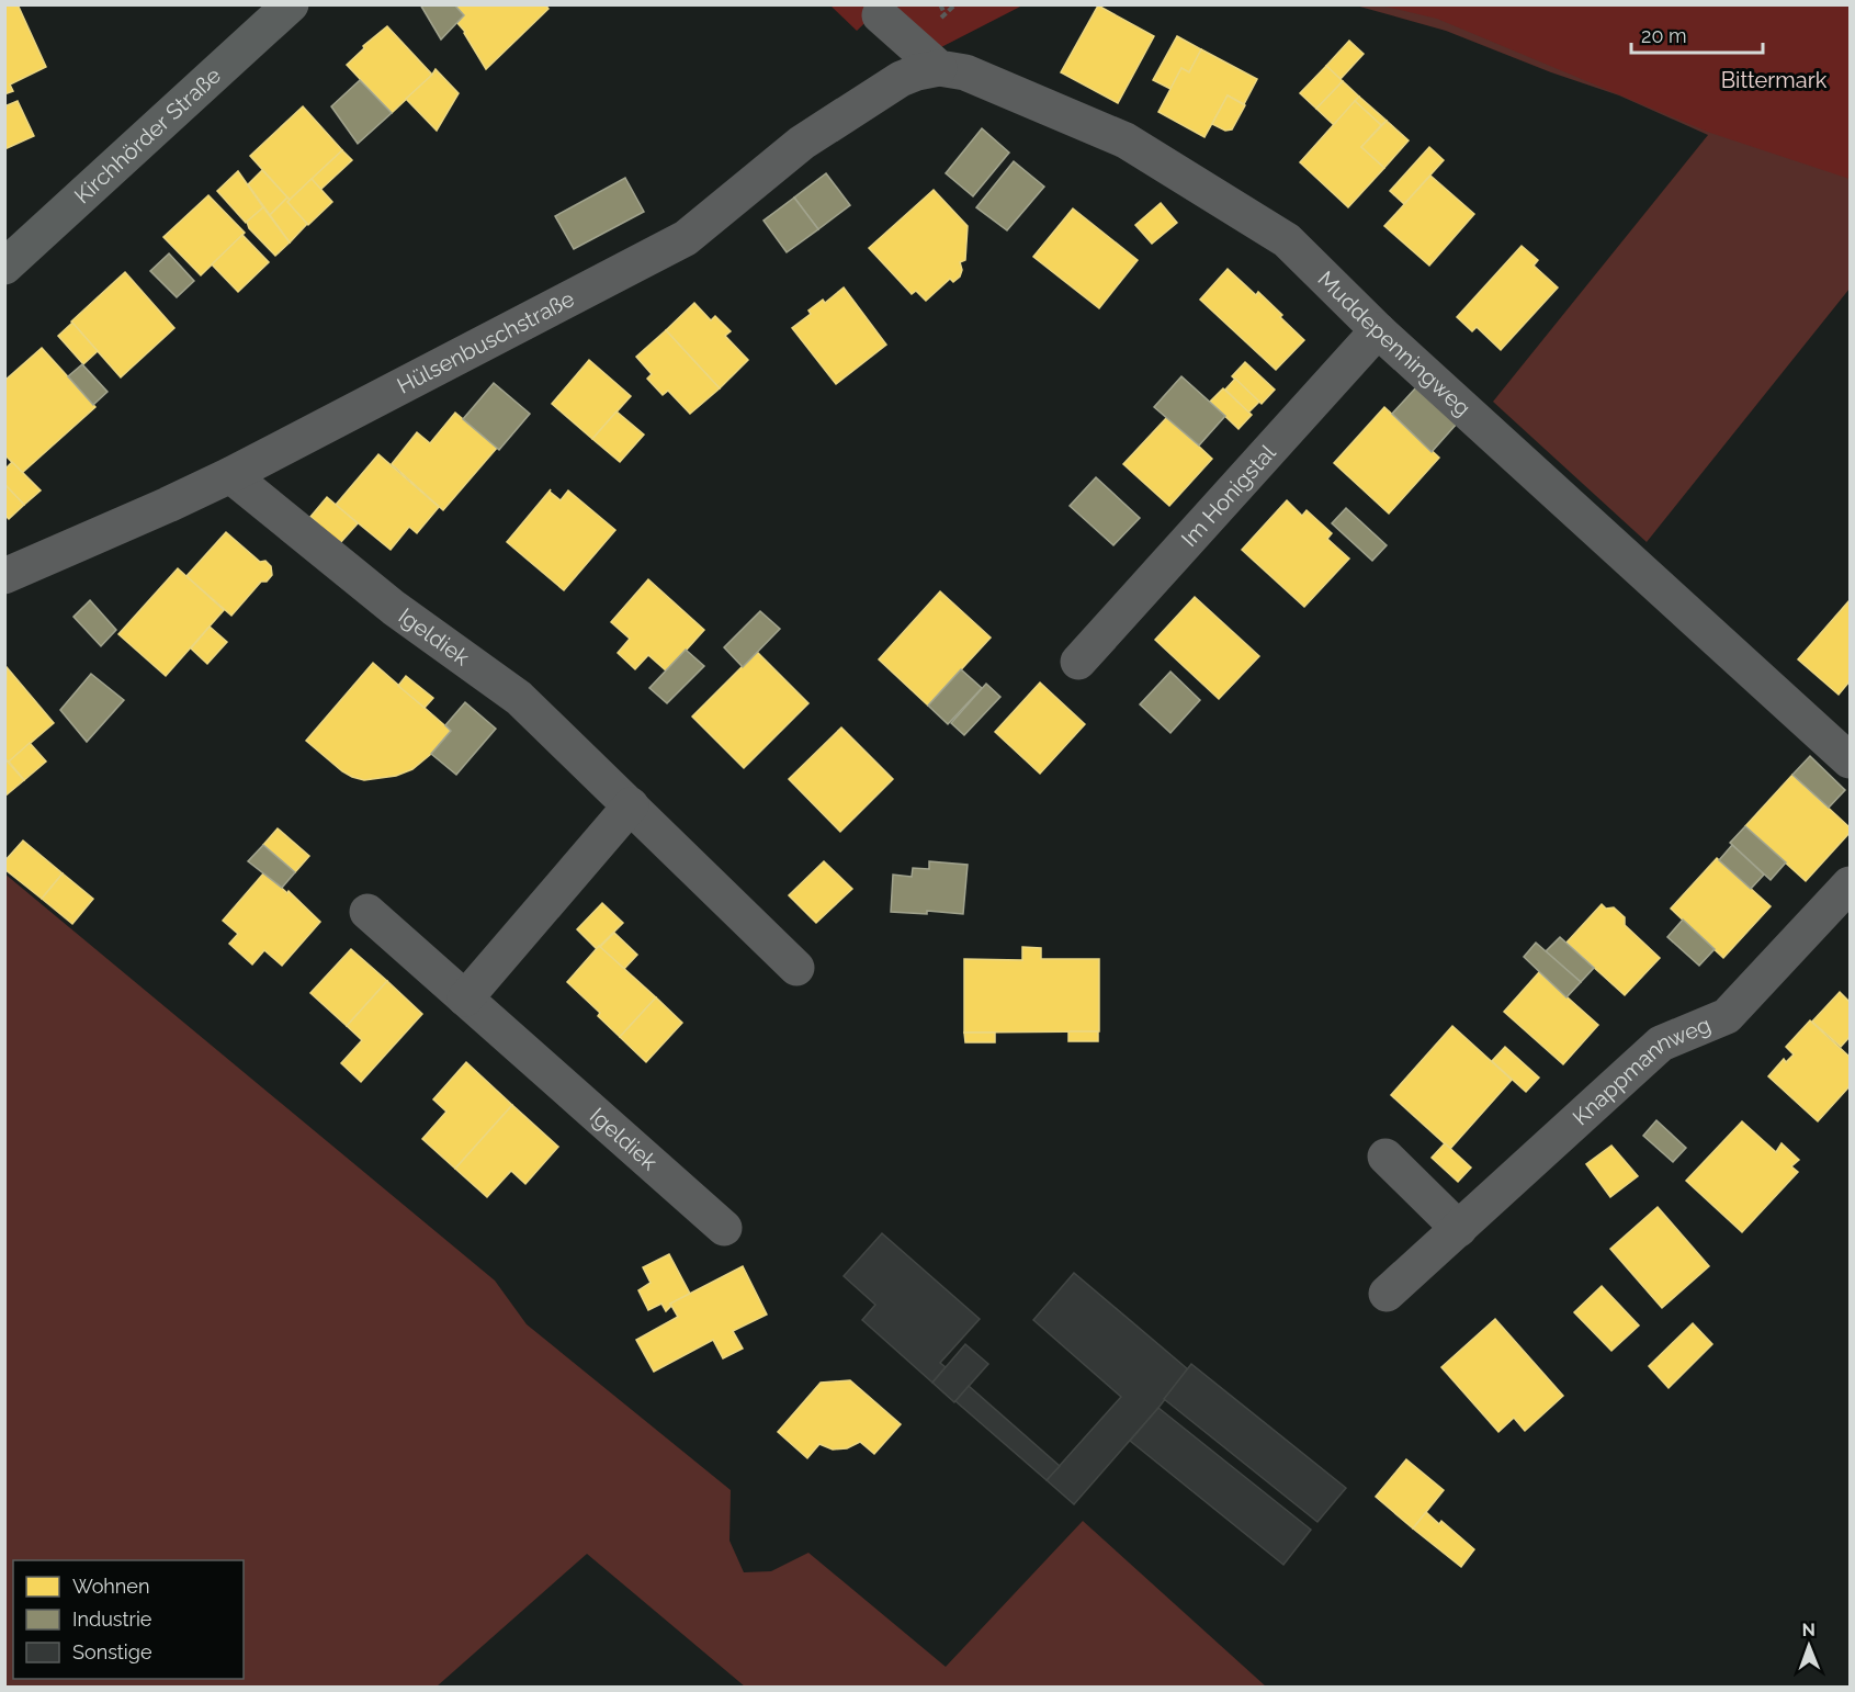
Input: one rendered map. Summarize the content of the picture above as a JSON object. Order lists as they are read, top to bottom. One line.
{"streets":{"main road":["Kirchhörder Straße"],"street":["Hülsenbuschstraße","Muddepenningweg","Im Honigstal","Igeldiek","Knappmannweg"]},"crossings":[["Hülsenbuschstraße","Muddepenningweg"],["Hülsenbuschstraße","Igeldiek"],["Muddepenningweg","Im Honigstal"]],"parks":["Bittermark"],"legend":["Wohnen","Industrie","Sonstige"],"scale_bar":"20 m","north":"top"}
